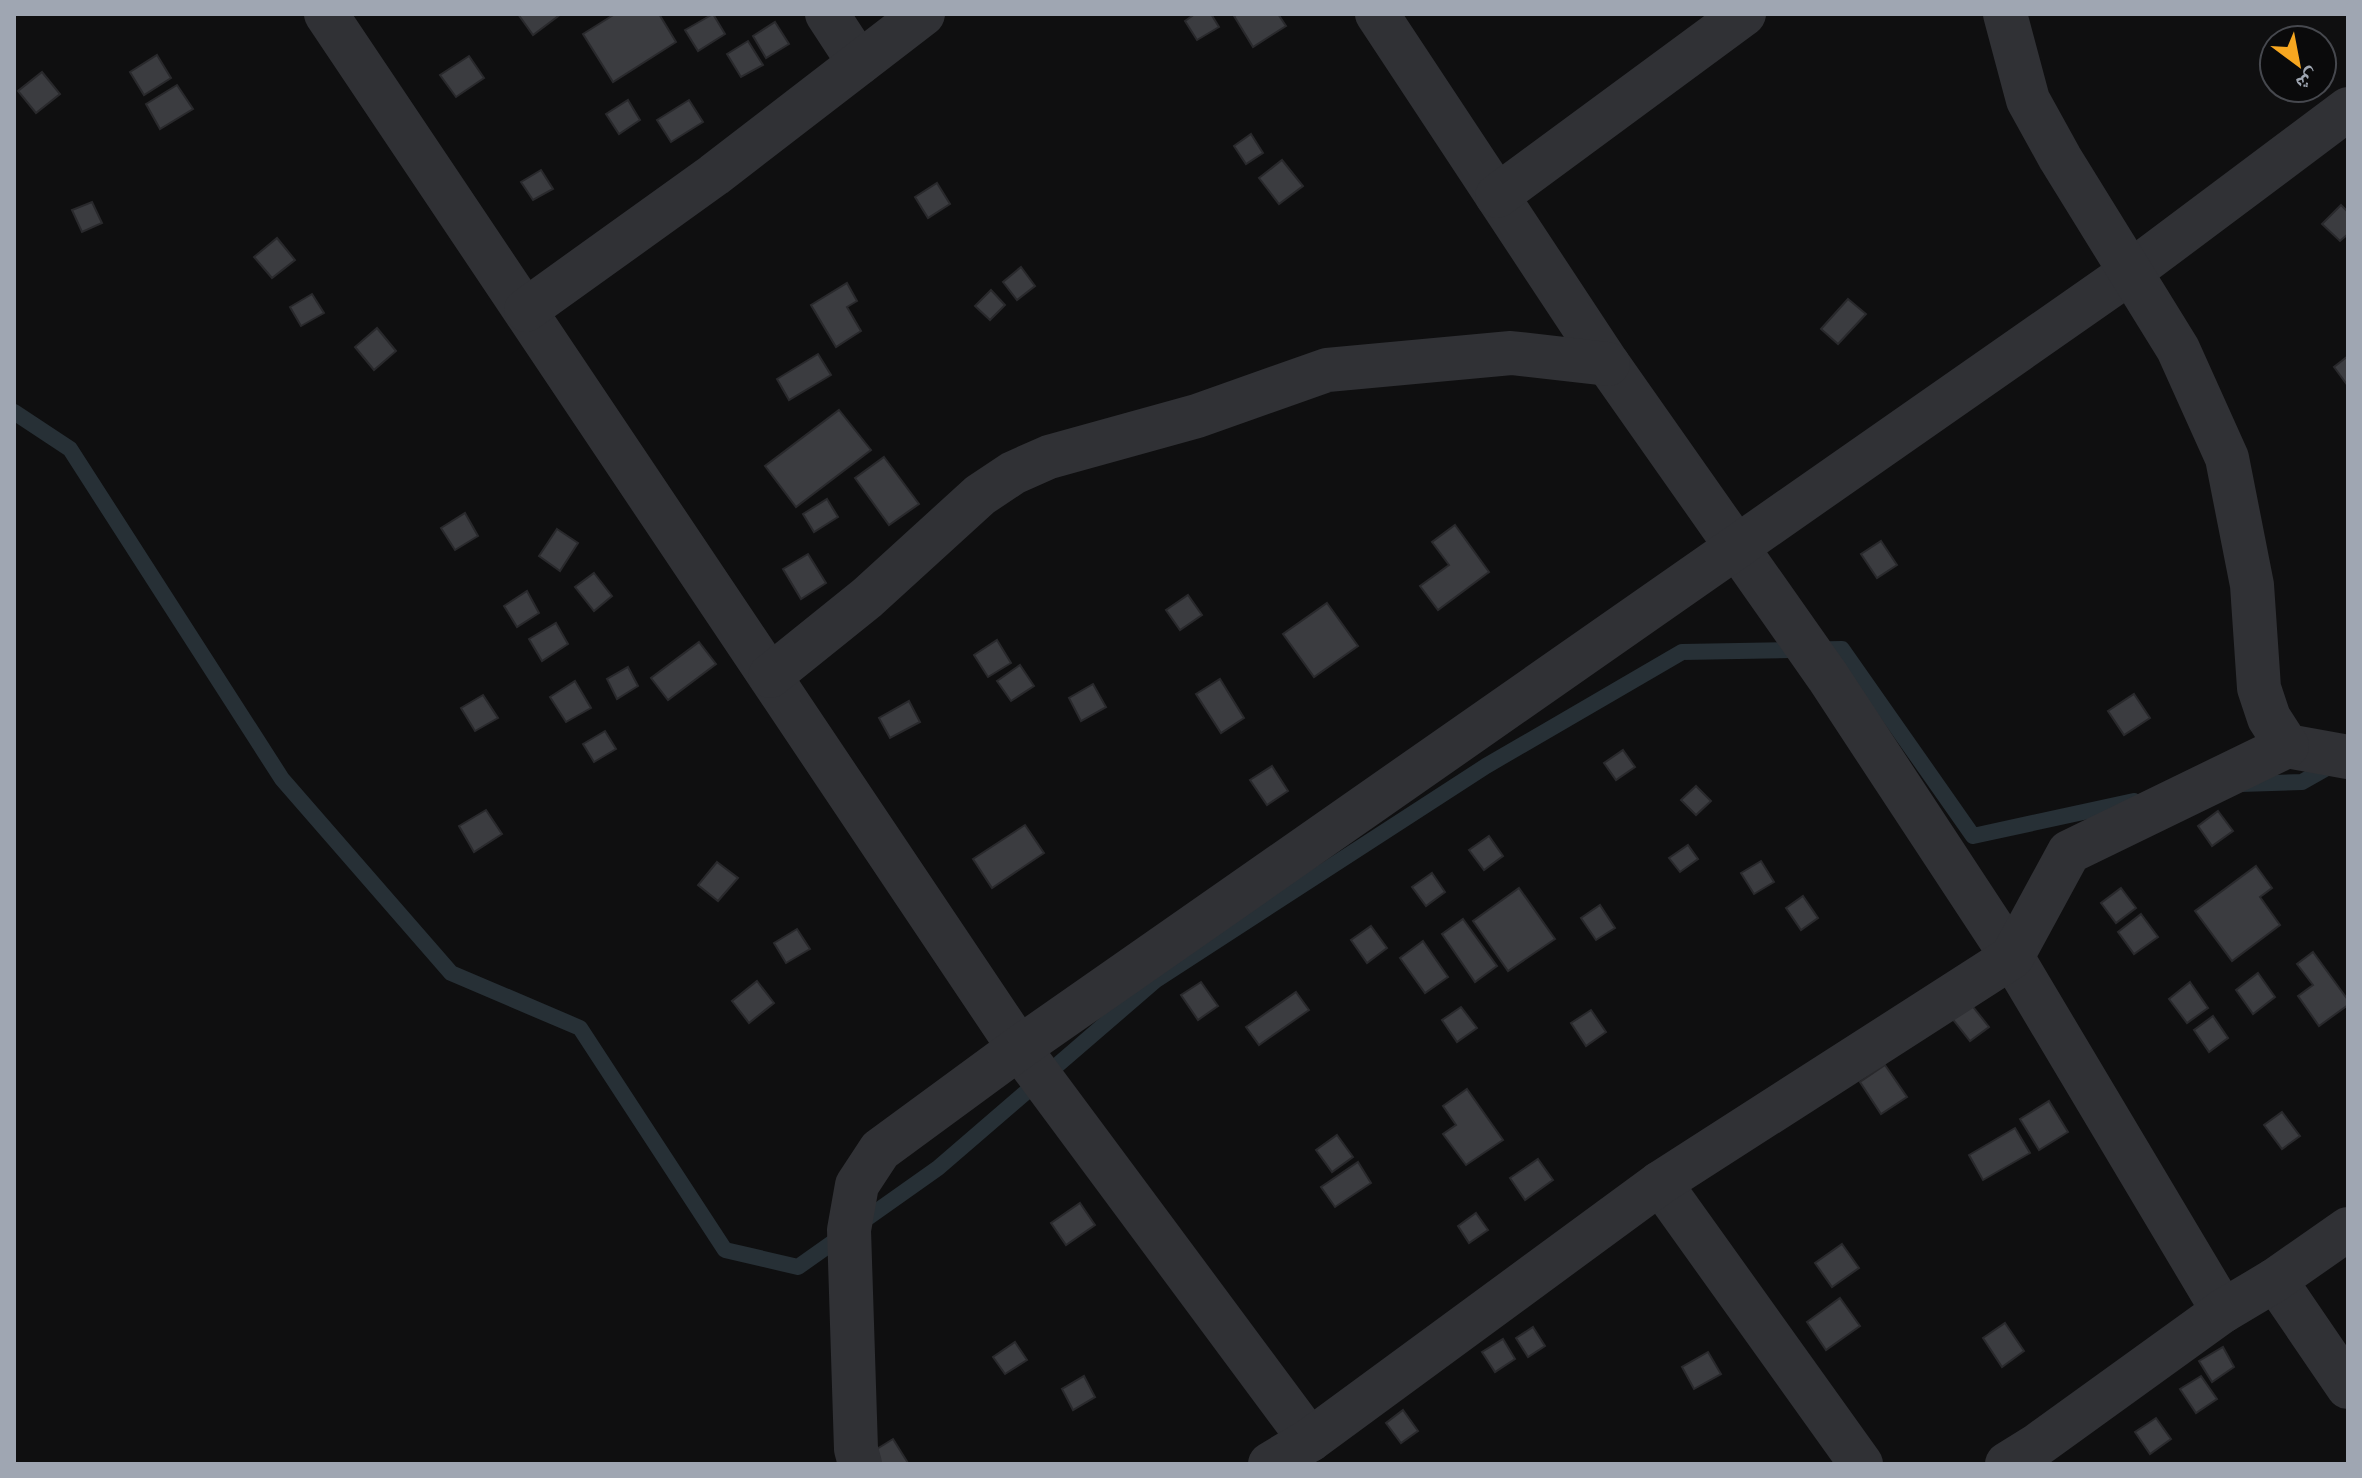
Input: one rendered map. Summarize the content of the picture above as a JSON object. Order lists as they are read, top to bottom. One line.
{"north":"bottom right"}
